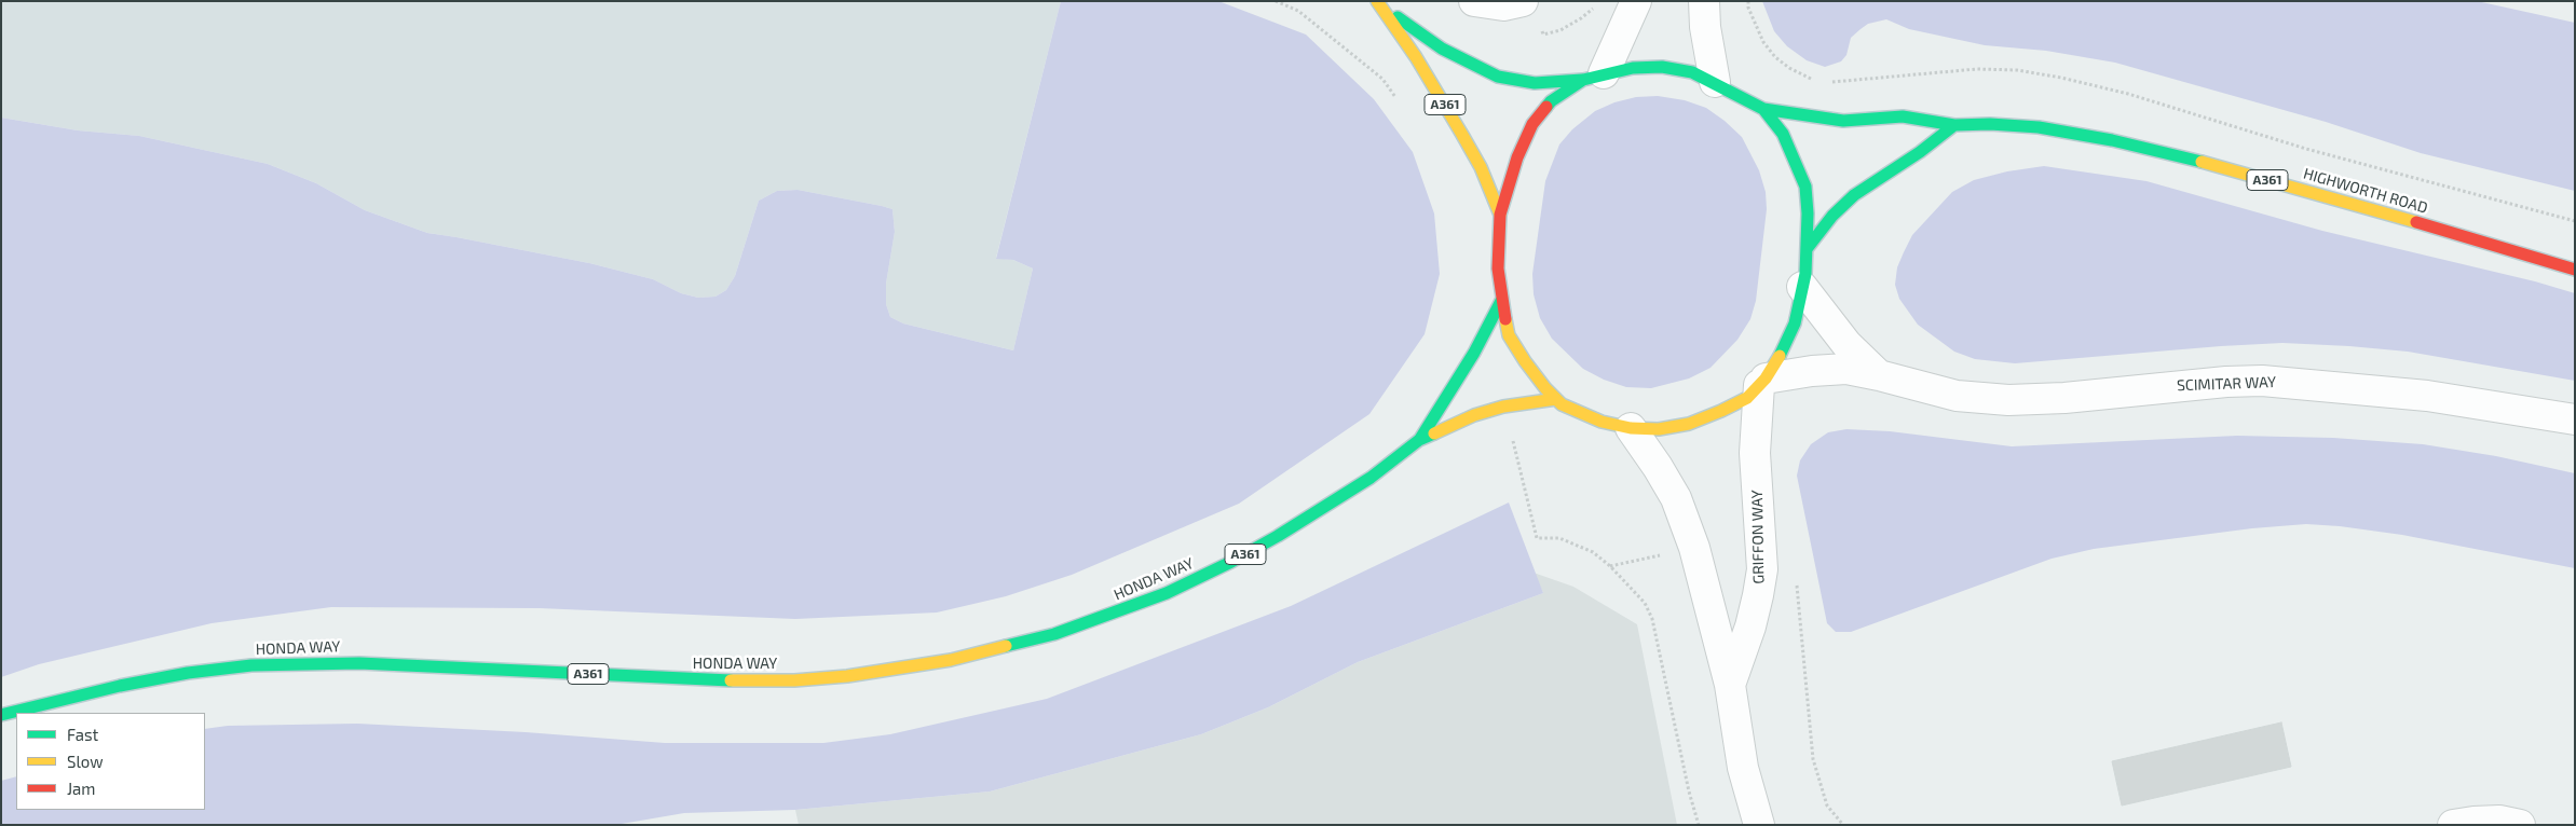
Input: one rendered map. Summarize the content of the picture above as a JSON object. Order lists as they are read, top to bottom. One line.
{"streets":{"main road":["A361","HIGHWORTH ROAD","HONDA WAY"],"street":["SCIMITAR WAY","GRIFFON WAY"]},"crossings":[["SCIMITAR WAY","GRIFFON WAY"]],"legend":["Fast","Slow","Jam"]}
